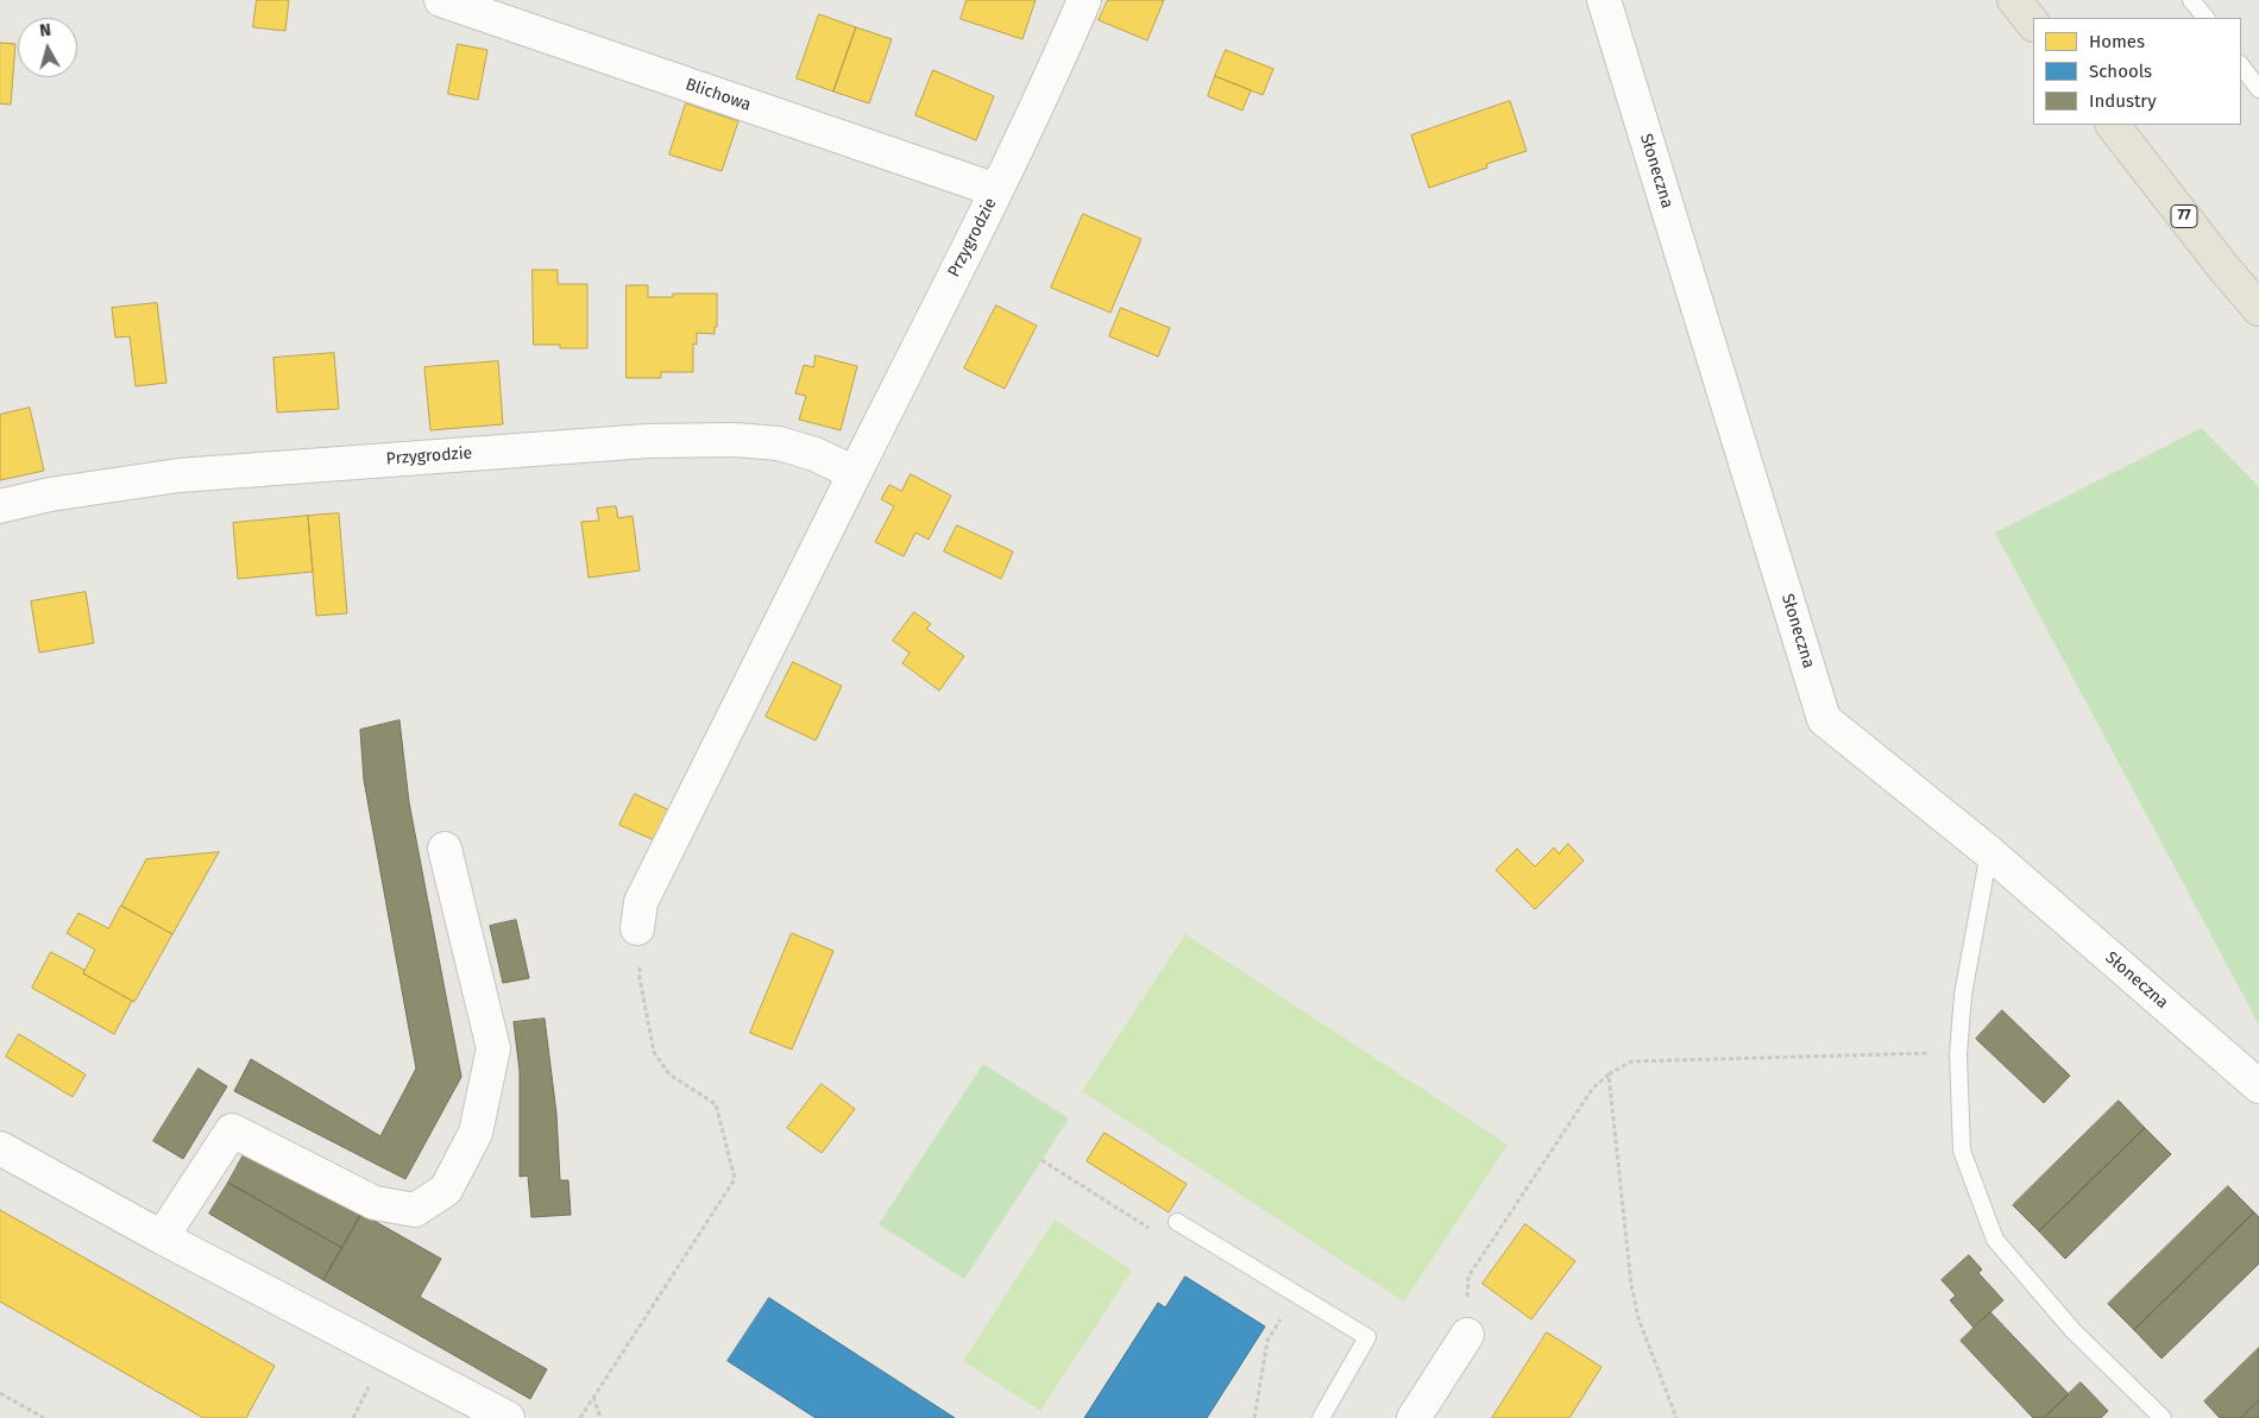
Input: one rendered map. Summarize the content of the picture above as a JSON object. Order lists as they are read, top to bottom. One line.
{"streets":{"main road":["77"],"street":["Blichowa","Słoneczna","Przygrodzie"]},"crossings":[["Blichowa","Przygrodzie"]],"legend":["Homes","Schools","Industry"],"north":"top"}
